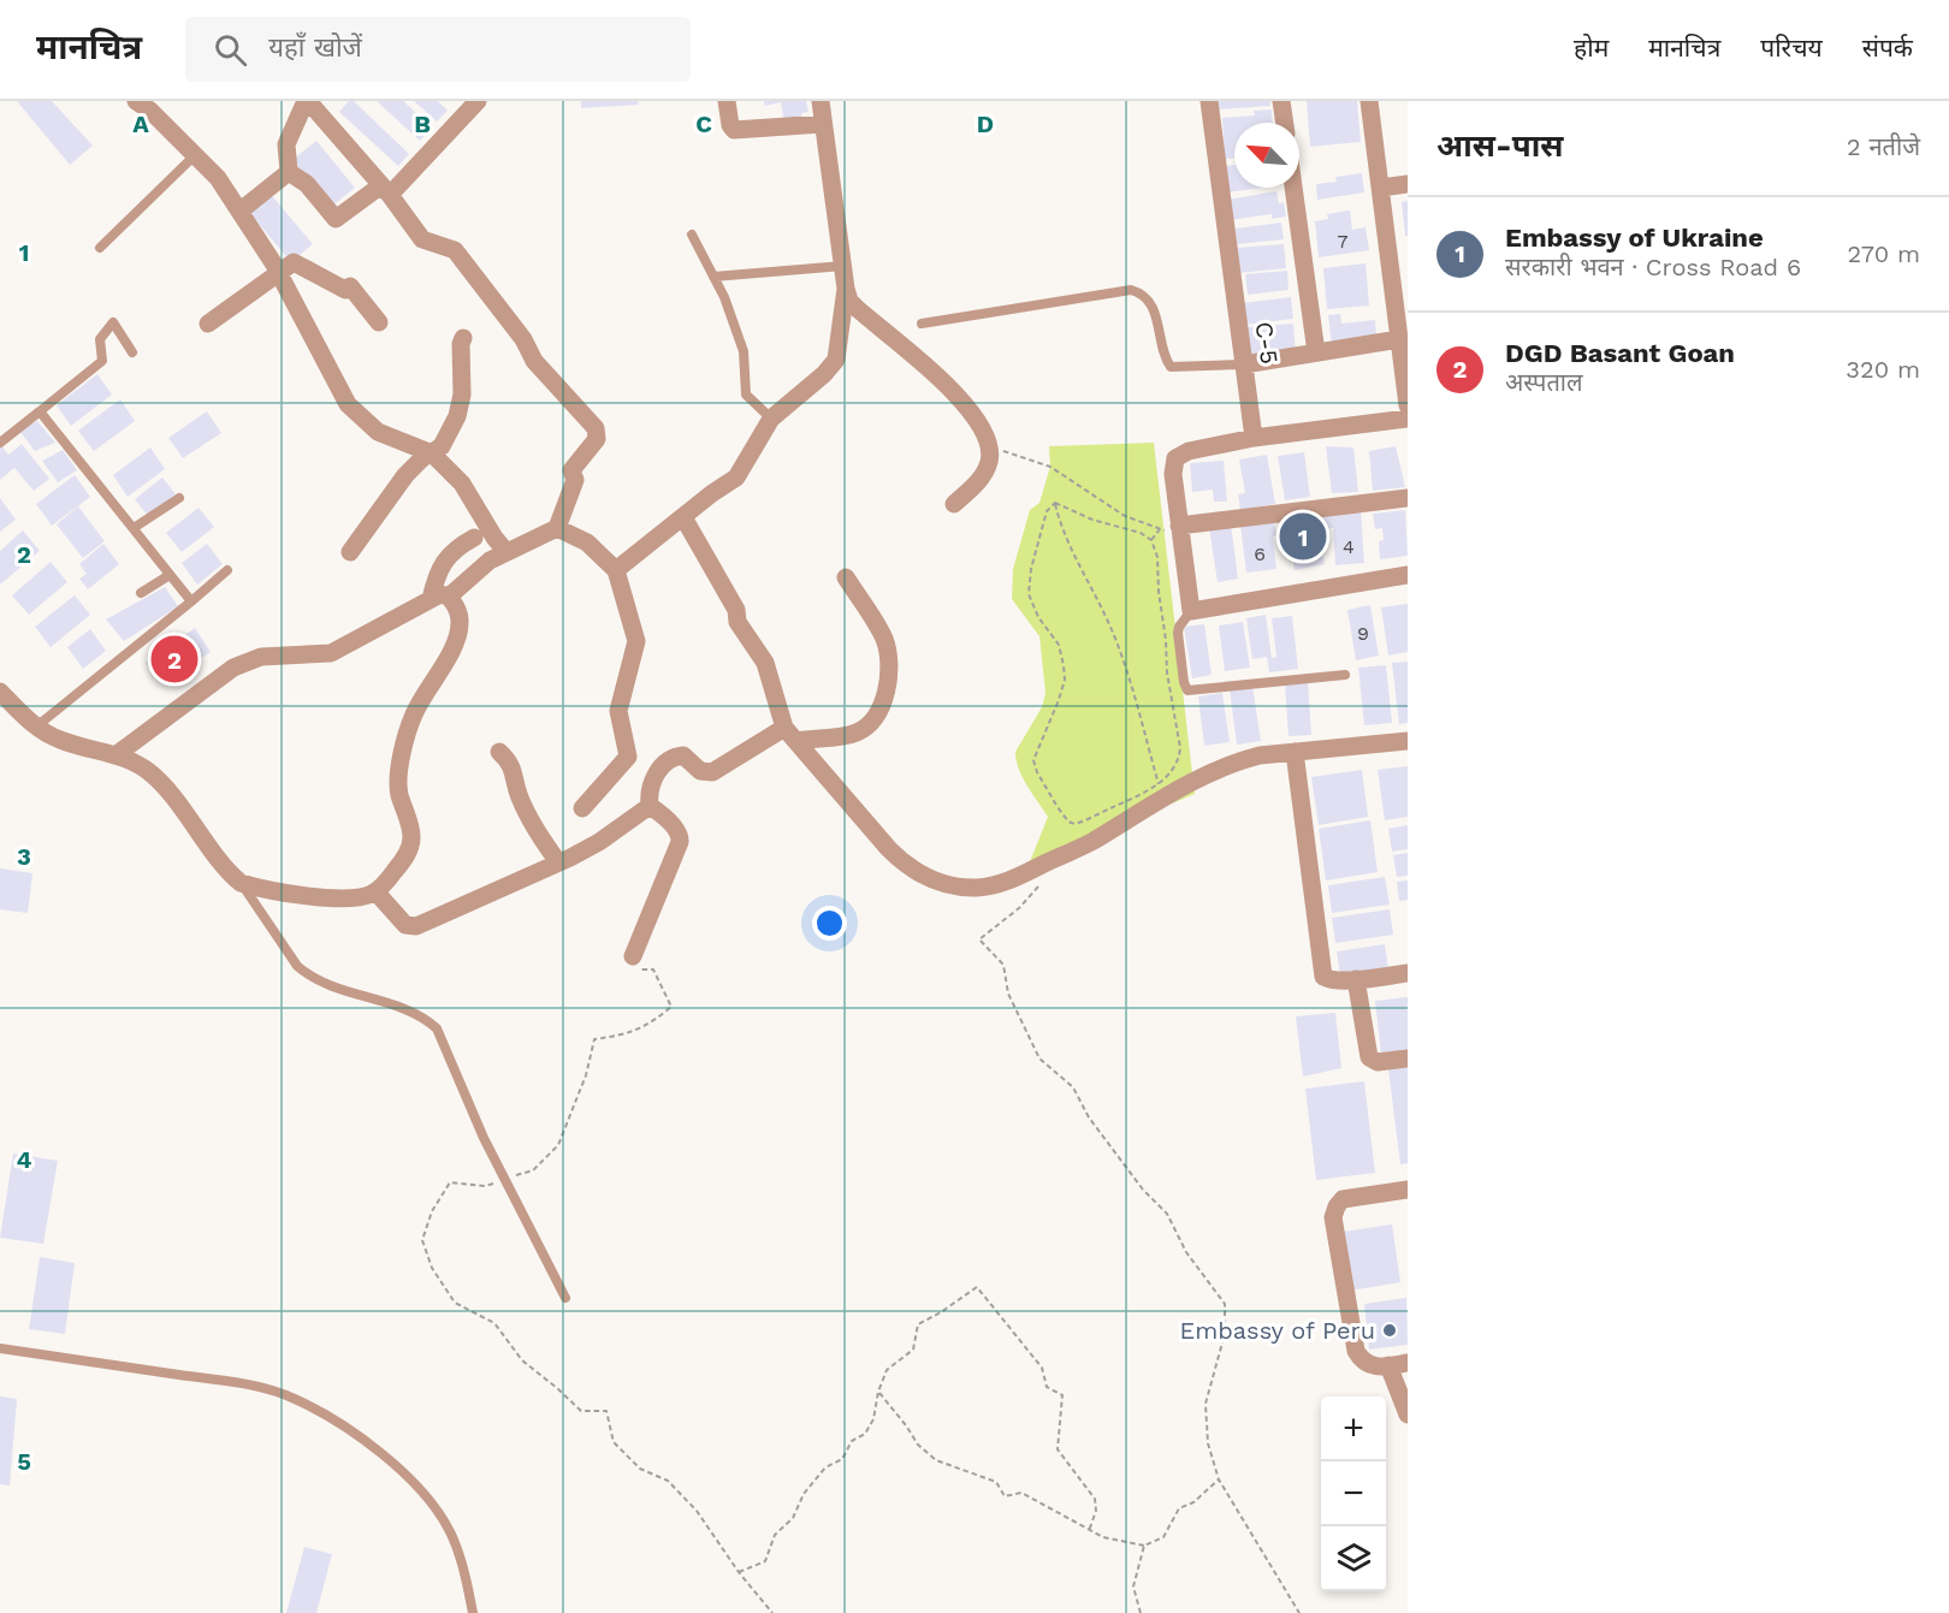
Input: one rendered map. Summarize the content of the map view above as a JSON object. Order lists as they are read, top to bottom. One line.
{"streets":{"street":["C-5"]},"places":["Embassy of Peru"],"house_numbers":["7","4","6","9"],"north":"top left","page":{"header":"मानचित्र","search":"यहाँ खोजें","nav":["होम","मानचित्र","परिचय","संपर्क"],"heading":["आस-पास","2 नतीजे"],"list":[{"mark":"1","name":"Embassy of Ukraine","note":"सरकारी भवन · Cross Road 6","value":"270 m"},{"mark":"2","name":"DGD Basant Goan","note":"अस्पताल","value":"320 m"}],"pins":["1","2"],"map_buttons":["+","−"]},"grid":{"columns":["A","B","C","D"],"rows":["1","2","3","4","5"]}}
